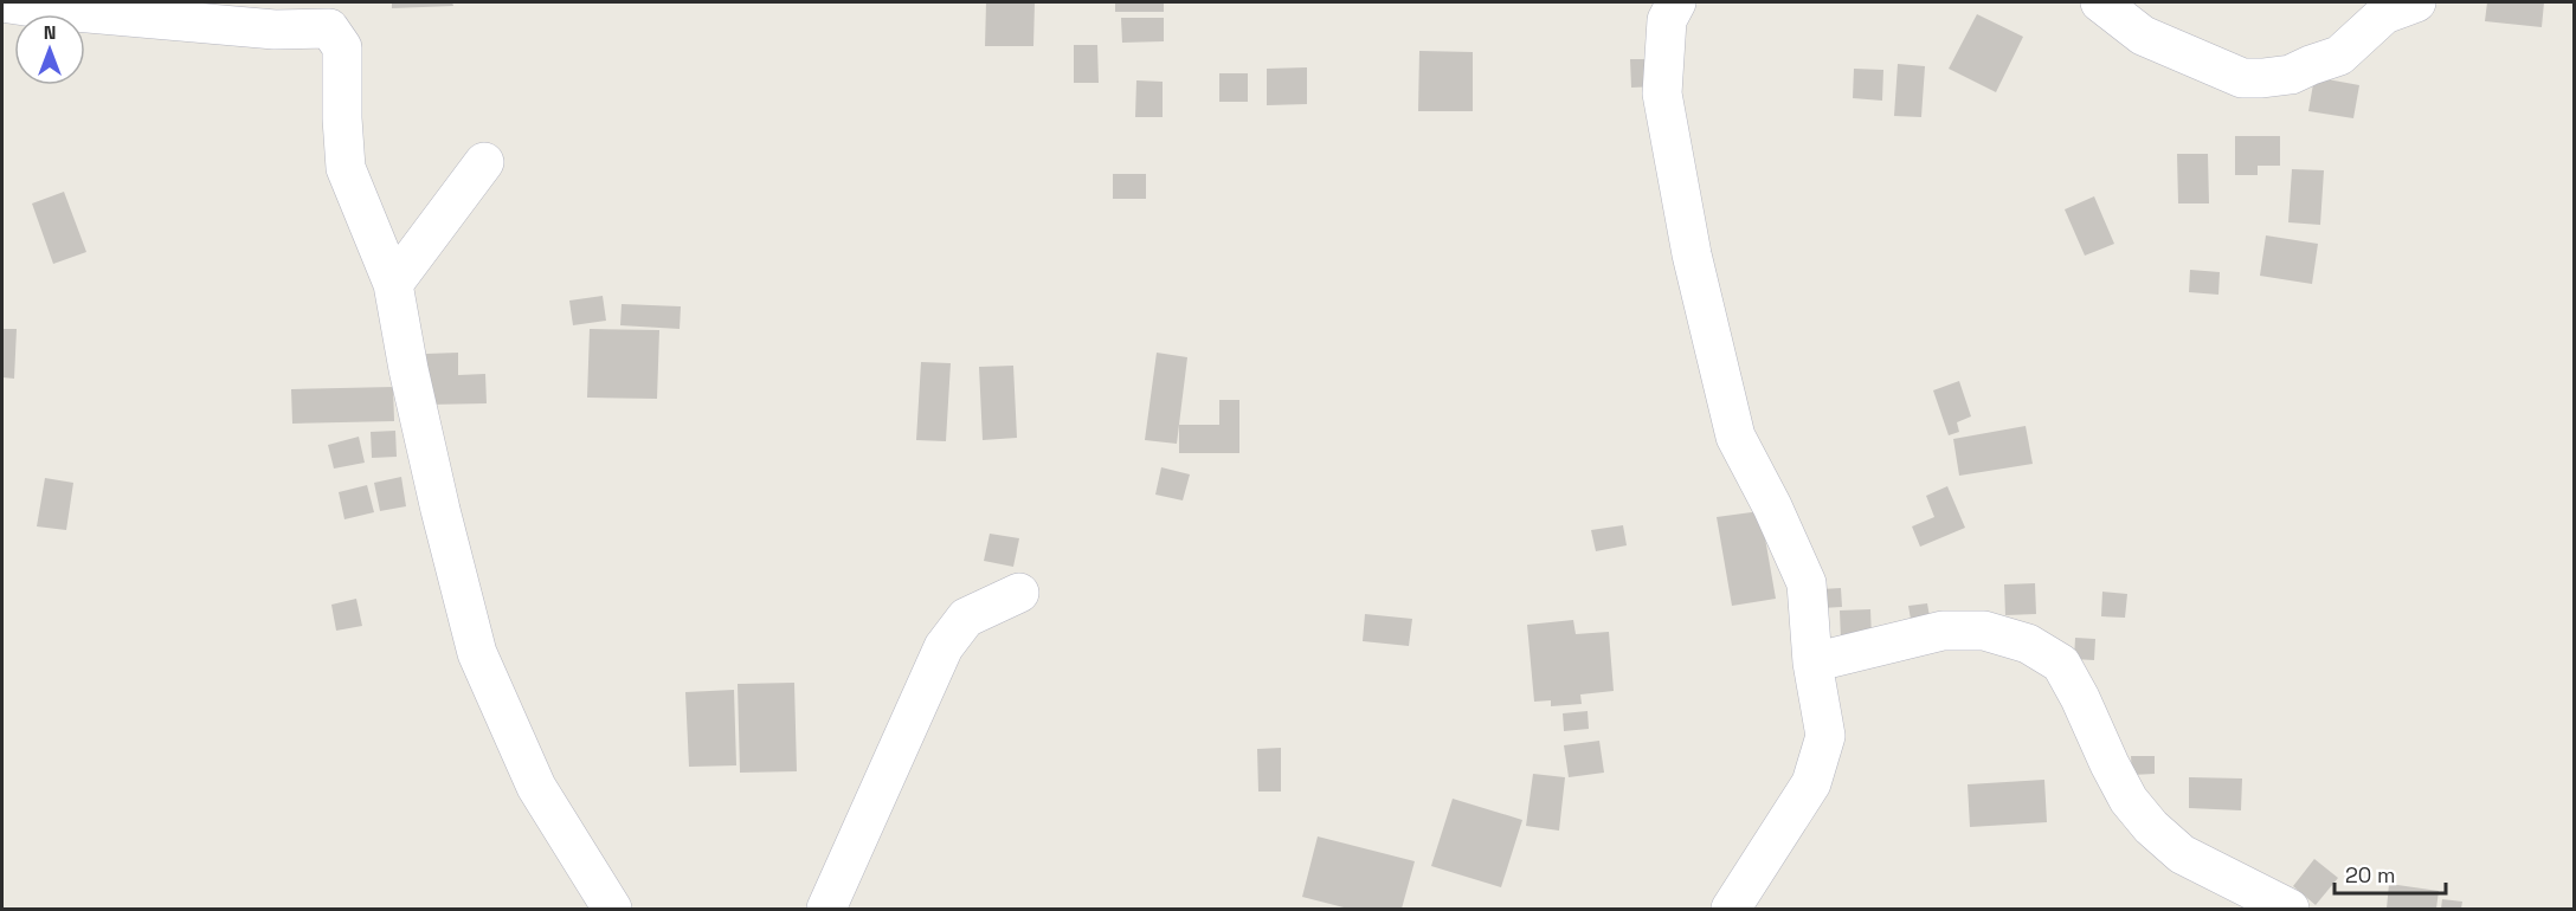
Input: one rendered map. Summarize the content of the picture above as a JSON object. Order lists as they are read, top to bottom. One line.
{"scale_bar":"20 m","north":"top"}
